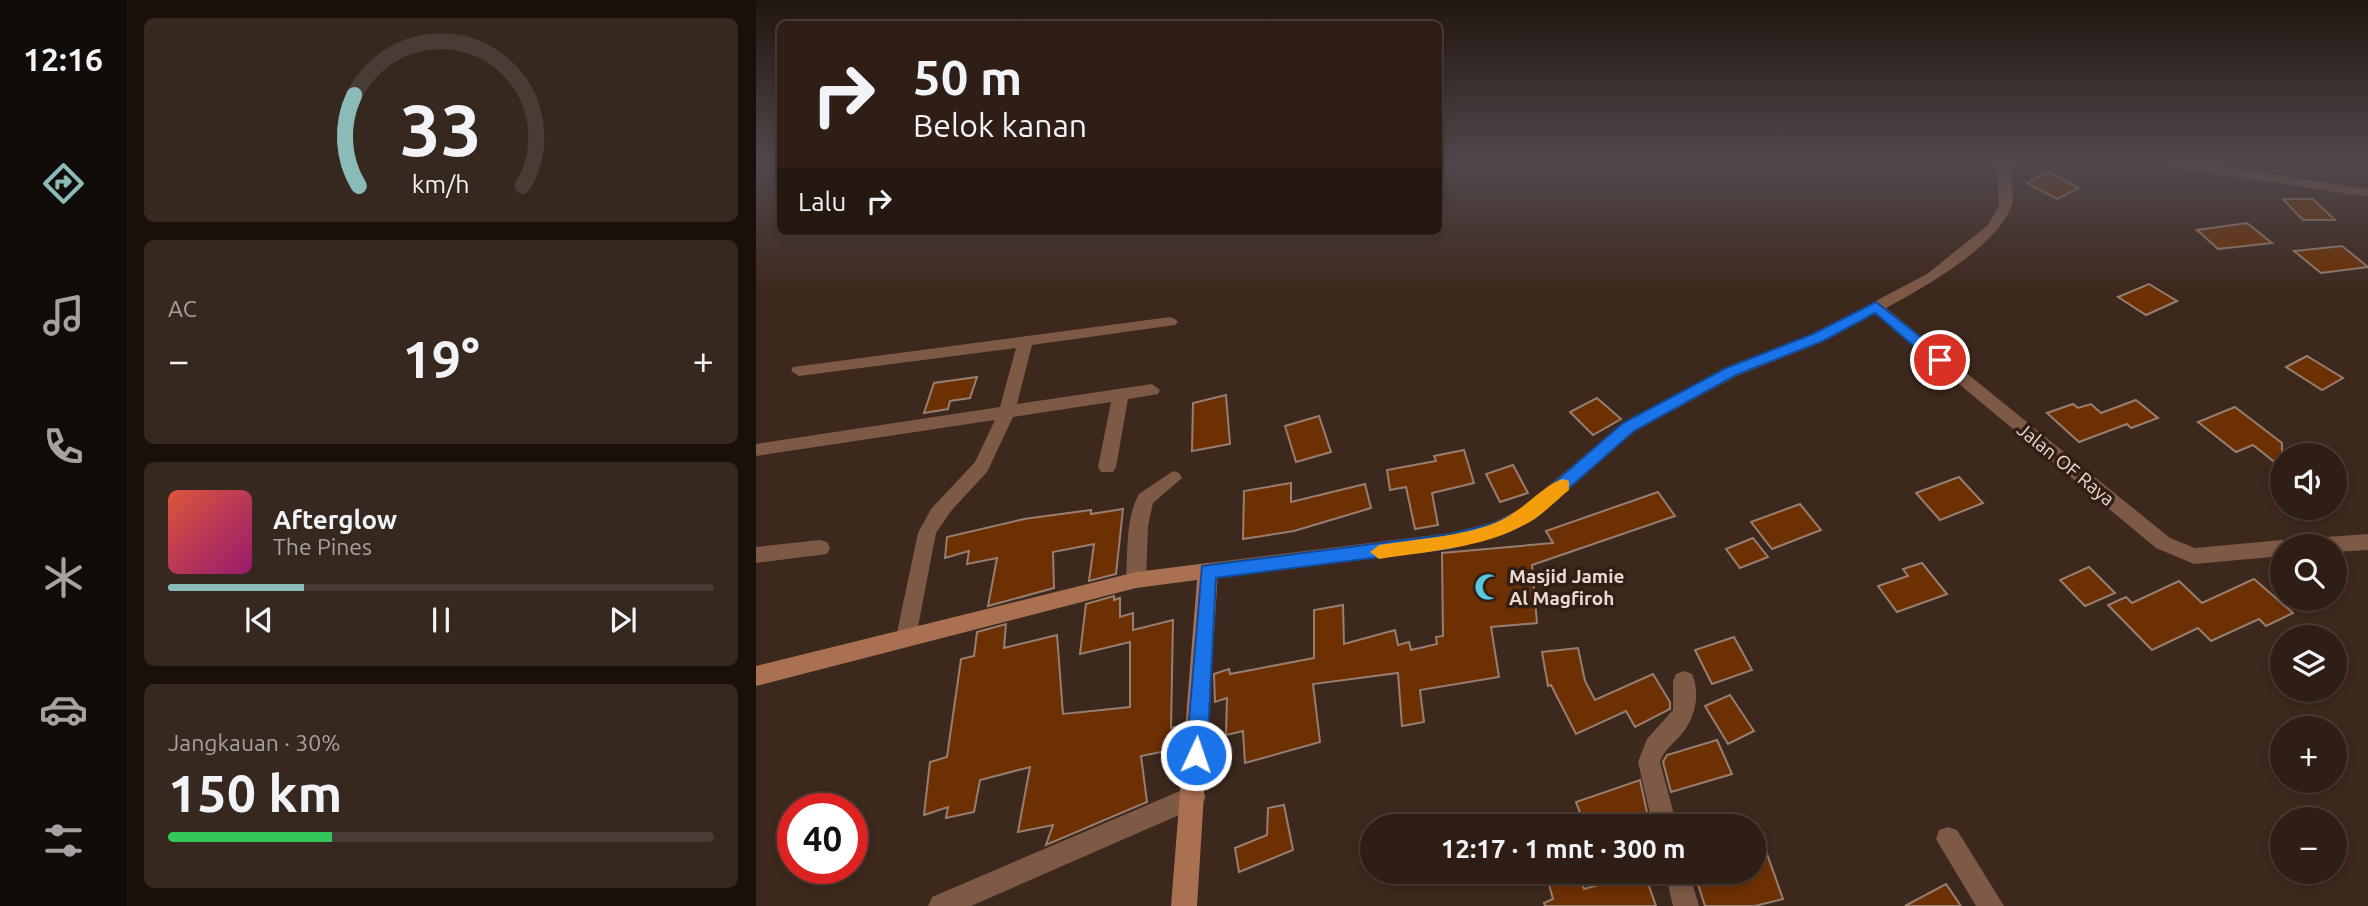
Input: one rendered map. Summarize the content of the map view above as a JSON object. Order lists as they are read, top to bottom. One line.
{"streets":{"street":["Jalan OF Raya"]},"places":{"mosque":["Masjid Jamie Al Magfiroh"]},"page":{"tabs":"12:16","turn":["50 m","Belok kanan"],"then":"Lalu","tile":["AC",["Jangkauan · 30%","150 km"]],"heat":["−","19°","+"],"map_buttons":["+","−"],"song":["Afterglow","The Pines"],"limit":"40","trip":"12:17 · 1 mnt · 300 m","gauge":["33","km/h"]}}
